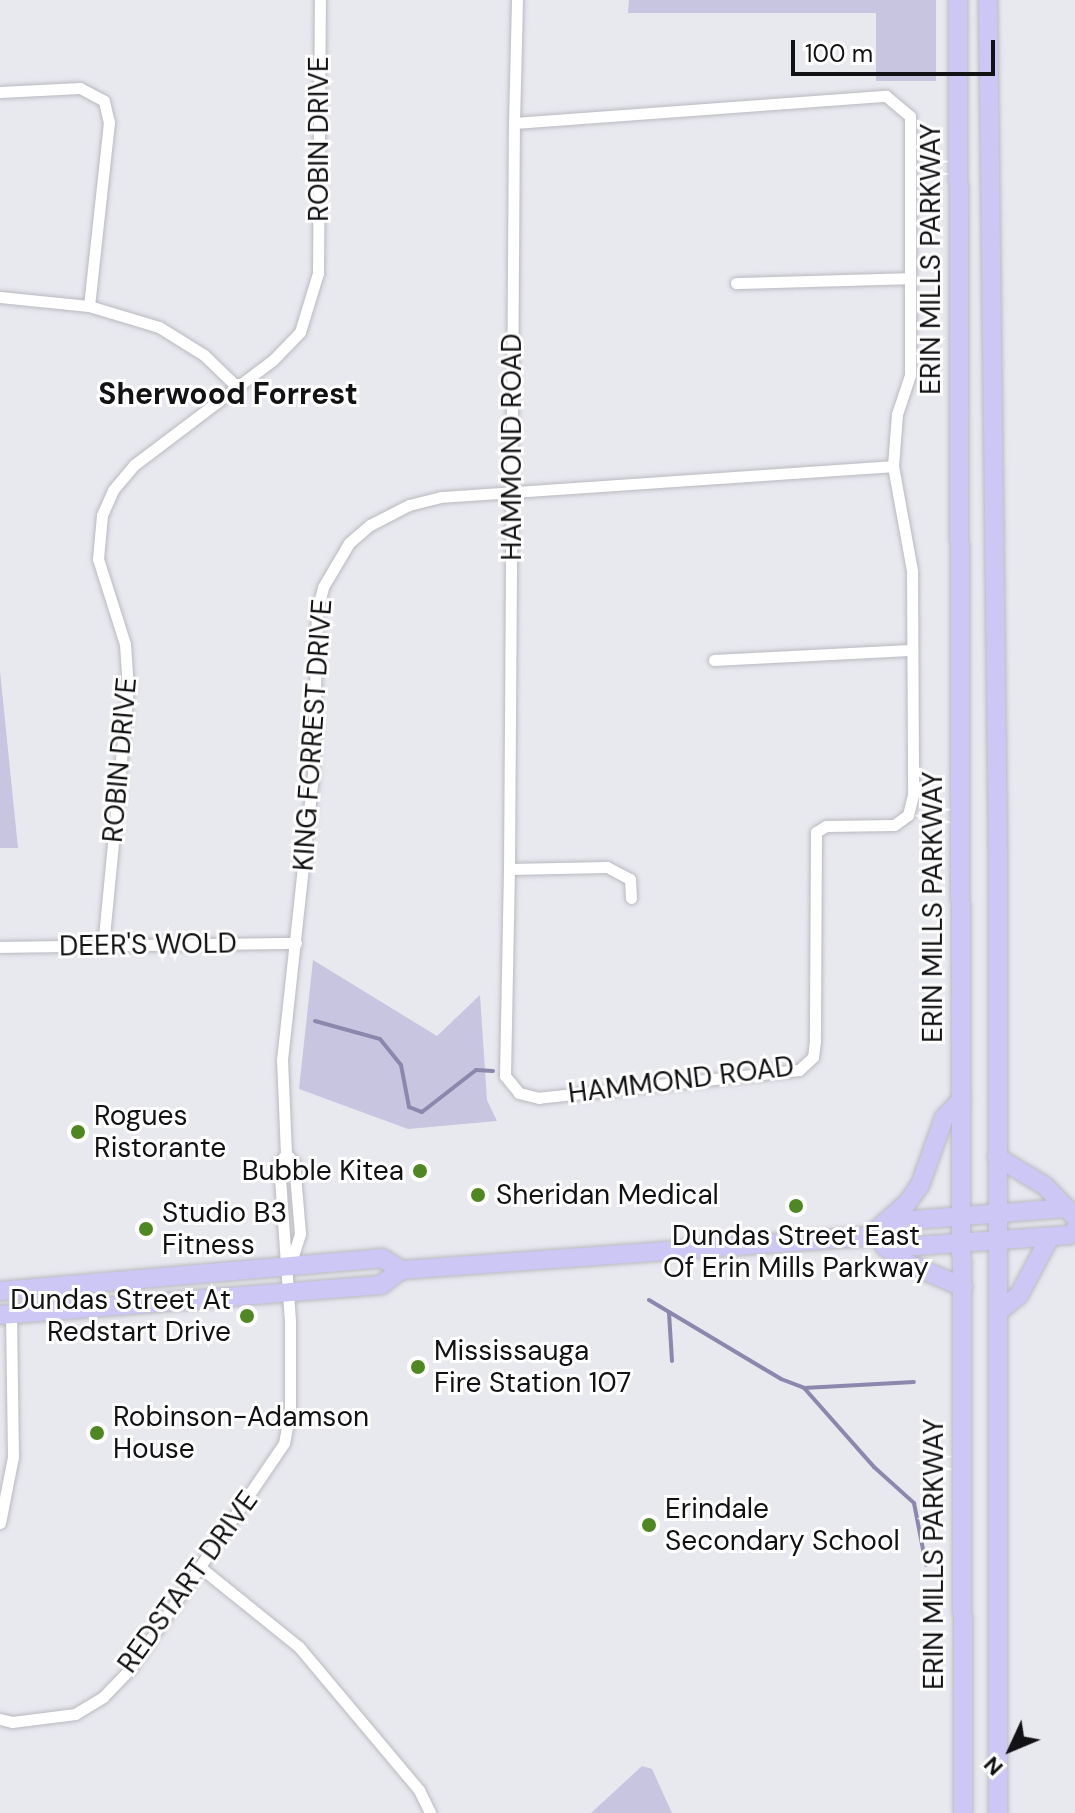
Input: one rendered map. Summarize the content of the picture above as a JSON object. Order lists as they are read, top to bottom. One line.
{"streets":{"main road":["ERIN MILLS PARKWAY"],"street":["ROBIN DRIVE","HAMMOND ROAD","KING FORREST DRIVE","DEER'S WOLD","REDSTART DRIVE"]},"crossings":[["ROBIN DRIVE","DEER'S WOLD"],["HAMMOND ROAD","KING FORREST DRIVE"],["KING FORREST DRIVE","DEER'S WOLD"],["KING FORREST DRIVE","REDSTART DRIVE"]],"districts":["Sherwood Forrest"],"places":["Rogues Ristorante","Bubble Kitea","Sheridan Medical","Dundas Street East Of Erin Mills Parkway","Studio B3 Fitness","Dundas Street At Redstart Drive","Mississauga Fire Station 107","Robinson-Adamson House","Erindale Secondary School"],"scale_bar":"100 m","north":"bottom left"}
